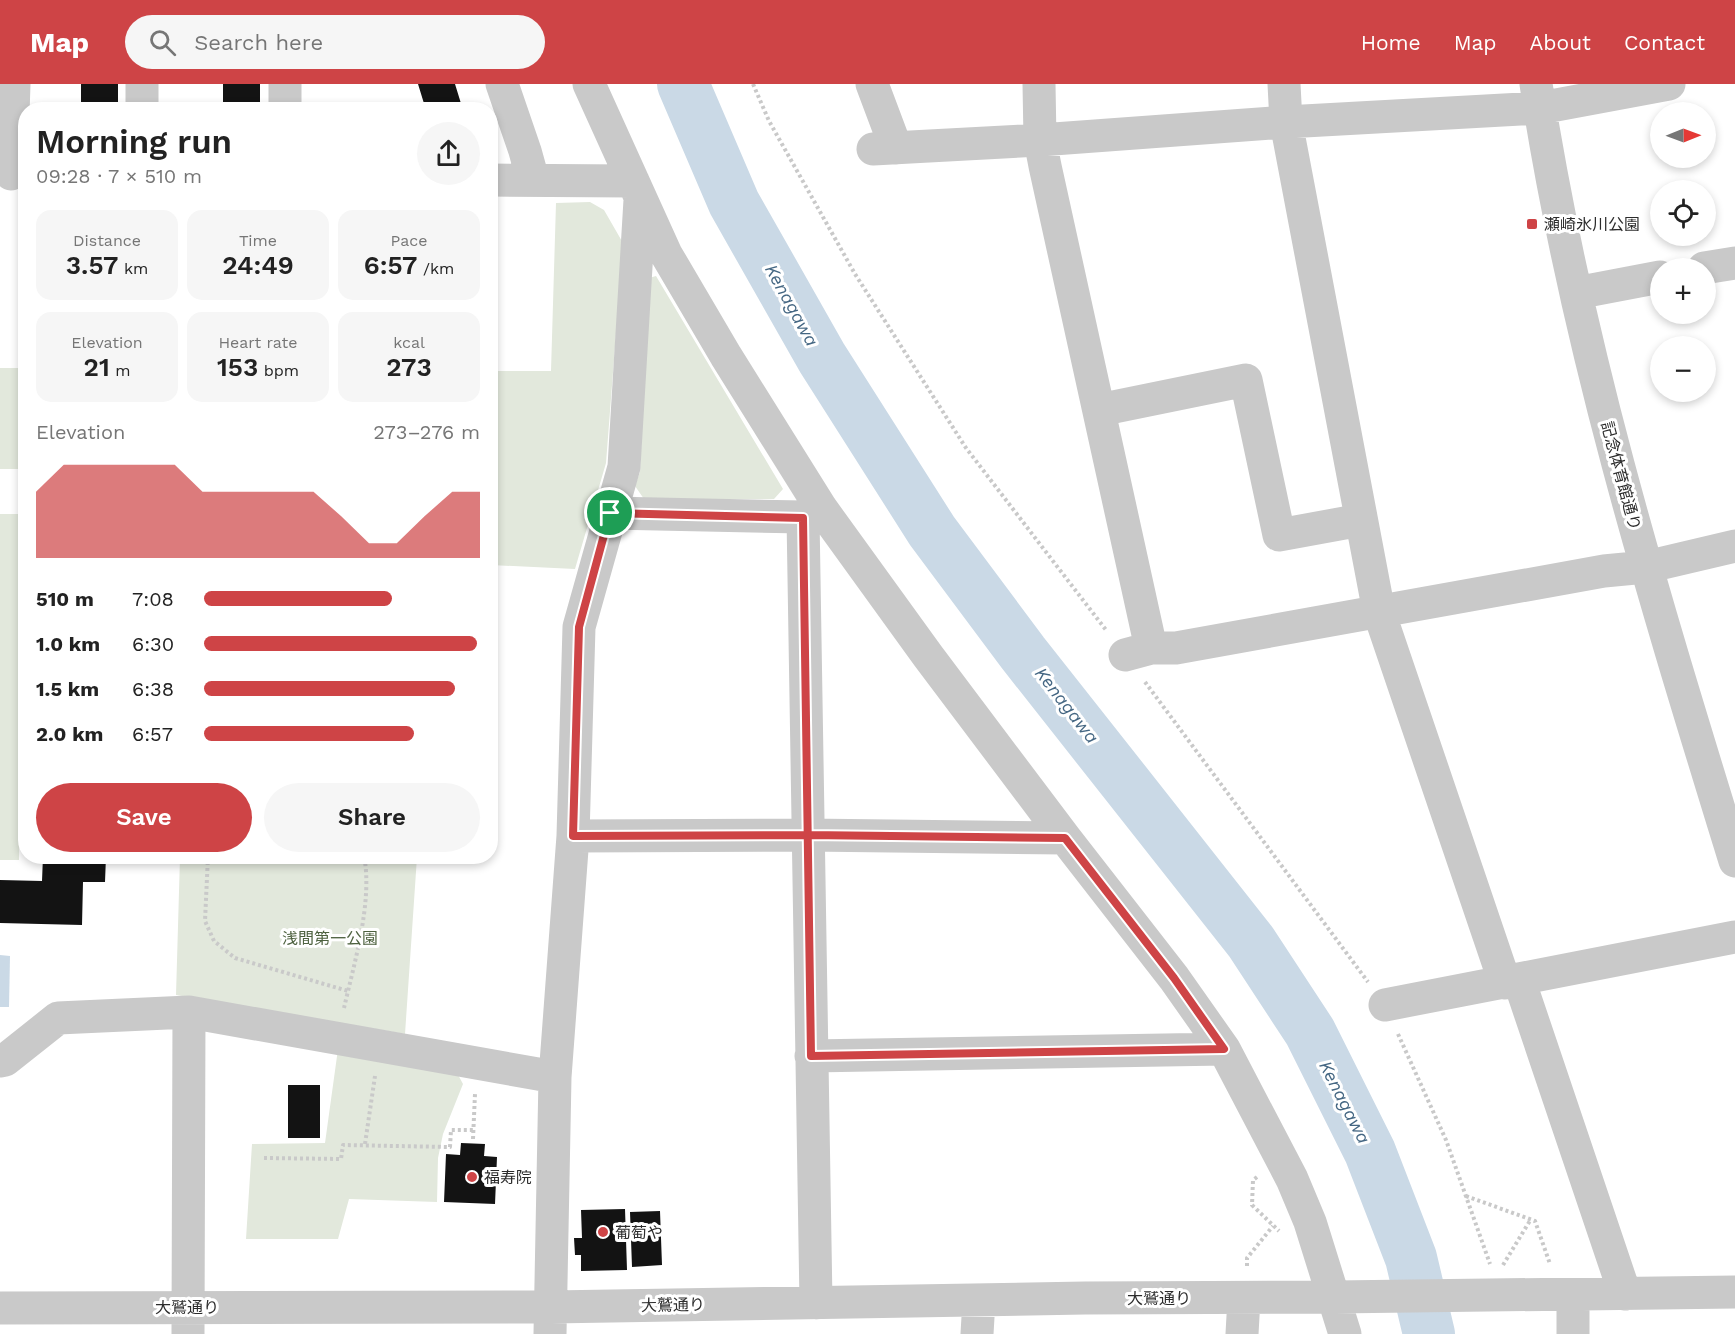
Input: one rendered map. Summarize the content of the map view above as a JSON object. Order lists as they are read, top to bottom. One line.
{"streets":{"street":["記念体育館通り","大鷲通り"]},"water":["Kenagawa"],"parks":["浅間第一公園"],"places":{"transit":["瀬崎氷川公園"],"other":["福寿院","葡萄や"]},"north":"right","page":{"header":"Map","search":"Search here","nav":["Home","Map","About","Contact"],"map_buttons":["+","−"],"heading":["Morning run","09:28 · 7 × 510 m"],"stats":[["Distance","3.57 km"],["Time","24:49"],["Pace","6:57 /km"],["Elevation","21 m"],["Heart rate","153 bpm"],["kcal","273"]],"chart":["Elevation","273–276 m"],"list":[{"name":"510 m","note":"7:08"},{"name":"1.0 km","note":"6:30"},{"name":"1.5 km","note":"6:38"},{"name":"2.0 km","note":"6:57"}],"buttons":["Save","Share"]}}
